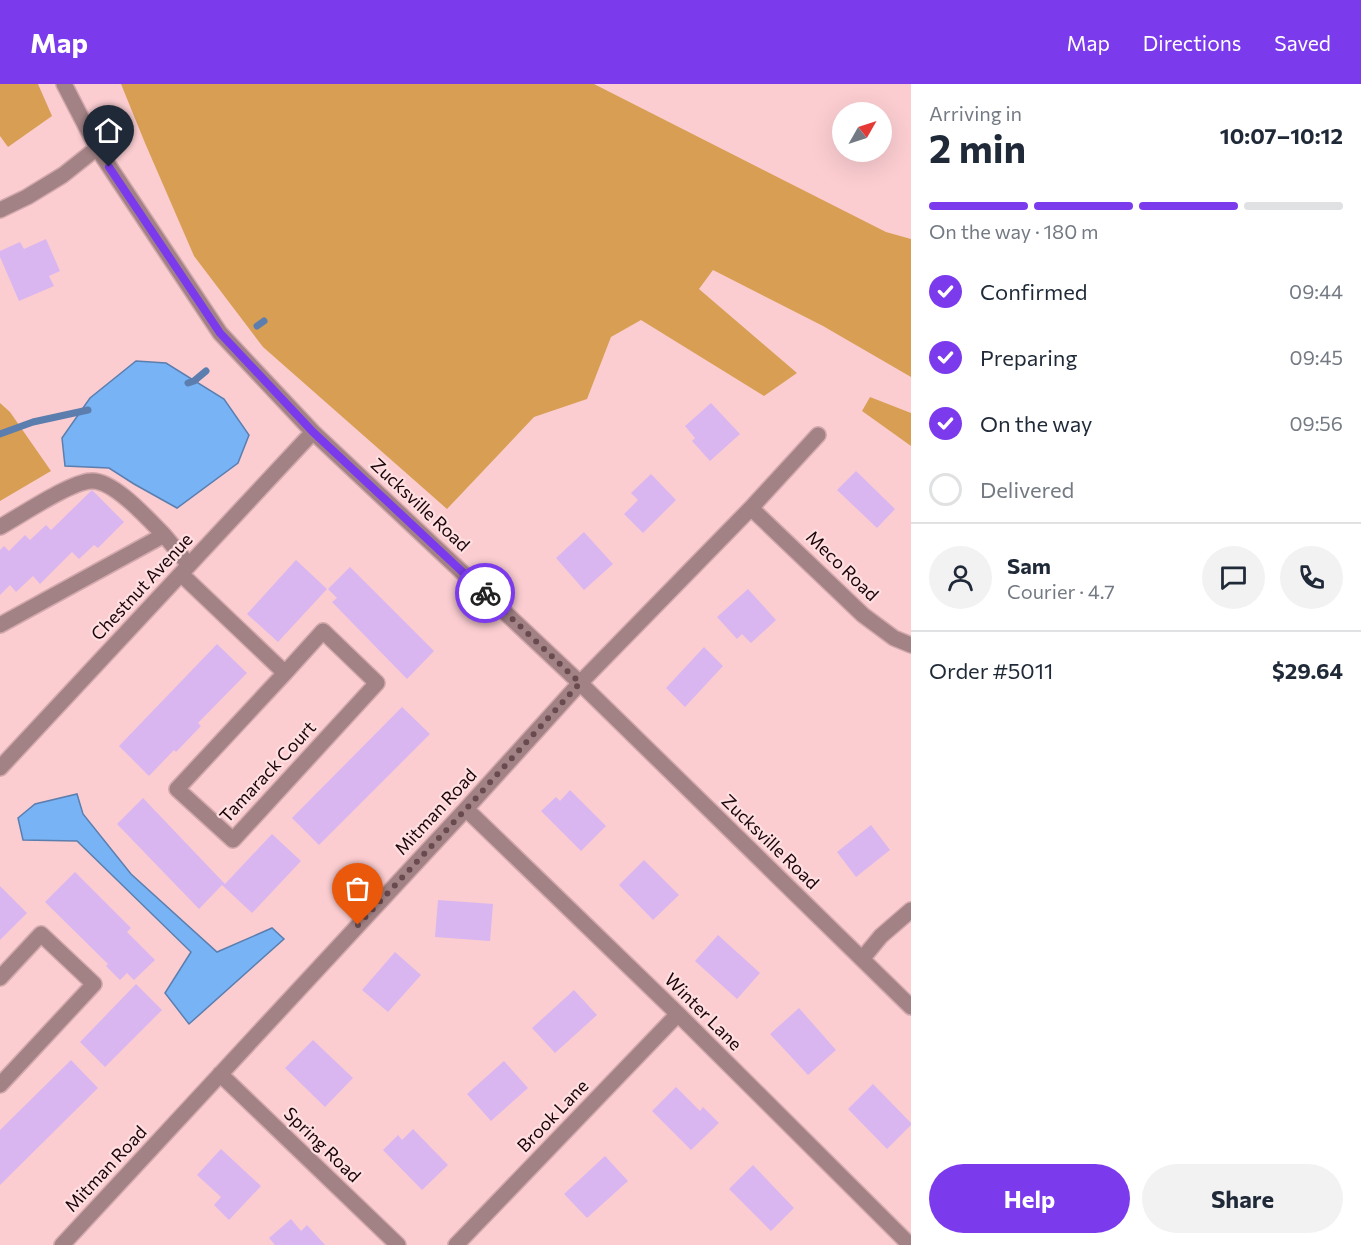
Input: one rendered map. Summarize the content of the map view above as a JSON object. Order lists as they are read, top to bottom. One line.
{"streets":{"street":["Zucksville Road","Meco Road","Chestnut Avenue","Tamarack Court","Mitman Road","Winter Lane","Brook Lane","Spring Road"]},"crossings":[["Zucksville Road","Chestnut Avenue"],["Zucksville Road","Mitman Road"],["Meco Road","Mitman Road"],["Mitman Road","Winter Lane"],["Mitman Road","Spring Road"],["Winter Lane","Brook Lane"]],"north":"top right","page":{"header":"Map","nav":["Map","Directions","Saved"],"heading":["2 min","Arriving in","10:07–10:12"],"panel":["Sam","Courier · 4.7","Order #5011","$29.64"],"bar":"On the way · 180 m","list":[["Confirmed","09:44"],["Preparing","09:45"],["On the way","09:56"],"Delivered"],"buttons":["Help","Share"]}}
